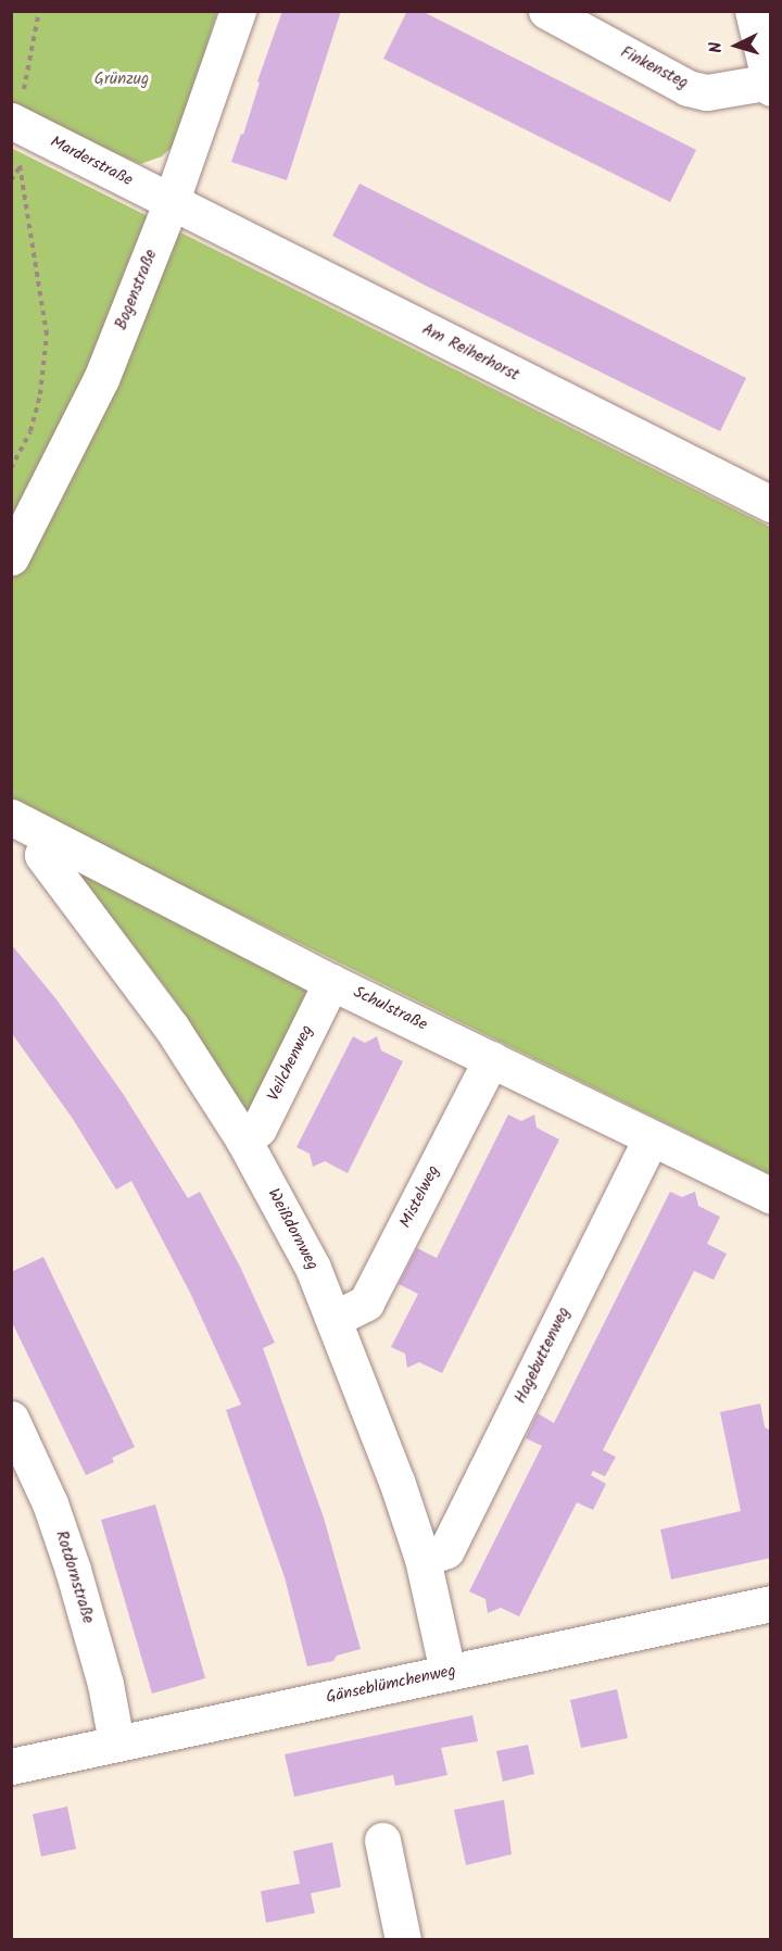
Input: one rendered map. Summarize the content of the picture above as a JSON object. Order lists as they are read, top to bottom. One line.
{"streets":{"street":["Finkensteg","Marderstraße","Bogenstraße","Am Reiherhorst","Schulstraße","Veilchenweg","Mistelweg","Weißdornweg","Hagebuttenweg","Rotdornstraße","Gänseblümchenweg"]},"crossings":[["Marderstraße","Bogenstraße"],["Marderstraße","Am Reiherhorst"],["Bogenstraße","Am Reiherhorst"],["Schulstraße","Veilchenweg"],["Schulstraße","Mistelweg"],["Schulstraße","Weißdornweg"],["Schulstraße","Hagebuttenweg"],["Veilchenweg","Weißdornweg"],["Mistelweg","Weißdornweg"],["Weißdornweg","Hagebuttenweg"],["Weißdornweg","Gänseblümchenweg"],["Rotdornstraße","Gänseblümchenweg"]],"parks":["Grünzug"],"north":"left"}
